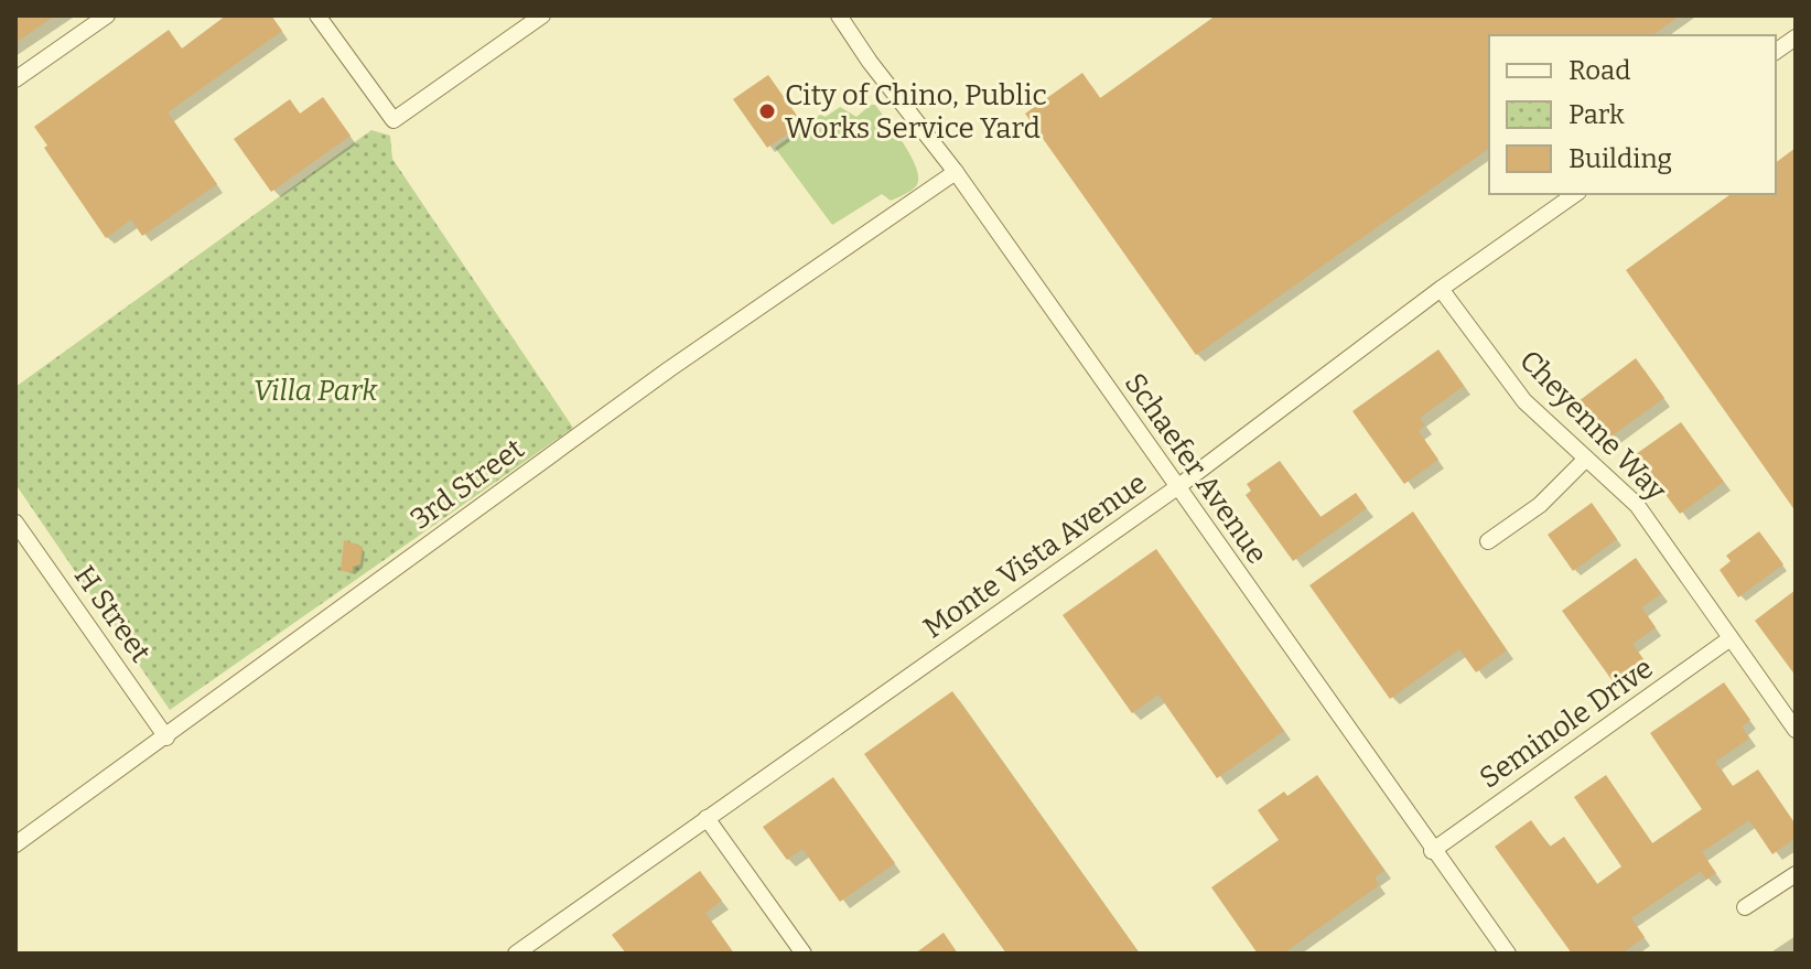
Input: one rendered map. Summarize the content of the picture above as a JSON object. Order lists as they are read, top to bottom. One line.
{"streets":{"street":["Cheyenne Way","Schaefer Avenue","3rd Street","Monte Vista Avenue","H Street","Seminole Drive"]},"crossings":[["Cheyenne Way","Monte Vista Avenue"],["Cheyenne Way","Seminole Drive"],["Schaefer Avenue","3rd Street"],["Schaefer Avenue","Monte Vista Avenue"],["Schaefer Avenue","Seminole Drive"],["3rd Street","H Street"]],"parks":["Villa Park"],"places":["City of Chino, Public Works Service Yard"],"legend":["Road","Park","Building"]}
